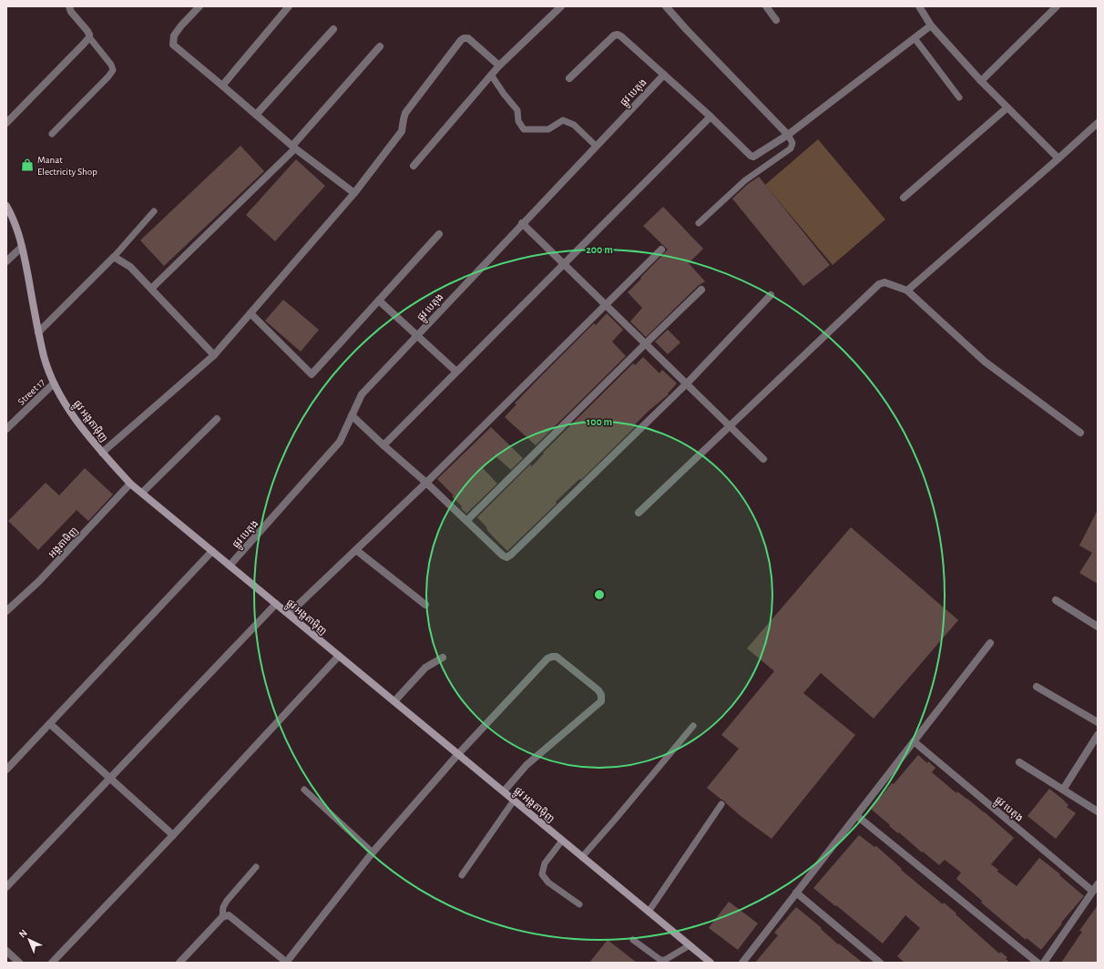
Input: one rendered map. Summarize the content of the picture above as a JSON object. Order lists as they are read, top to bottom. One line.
{"streets":{"street":["ផ្លូវ បេតុង","Street 17","ផ្លូវ អង្តតាម៉ិញ","អង្គតាមិញ"]},"crossings":[["ផ្លូវ បេតុង","ផ្លូវ អង្តតាម៉ិញ"],["Street 17","ផ្លូវ អង្តតាម៉ិញ"],["ផ្លូវ អង្តតាម៉ិញ","អង្គតាមិញ"]],"places":{"shop":["Manat Electricity Shop"]},"north":"top left","rings":["200 m","100 m"]}
